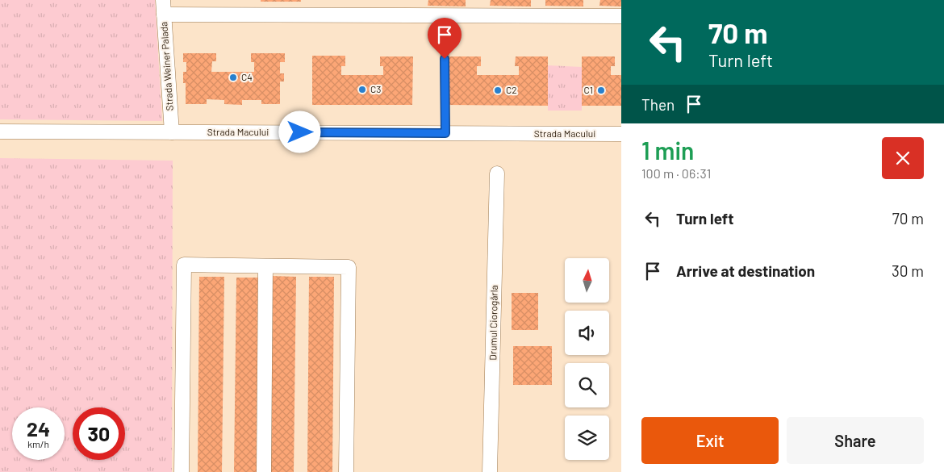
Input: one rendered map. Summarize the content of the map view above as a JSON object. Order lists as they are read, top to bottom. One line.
{"streets":{"street":["Strada Weiner Palada","Strada Macului","Drumul Ciorogârla"]},"crossings":[["Strada Weiner Palada","Strada Macului"]],"places":["C4","C3","C2","C1"],"north":"top","page":{"turn":["70 m","Turn left"],"then":"Then","heading":["1 min","100 m · 06:31"],"list":[{"name":"Turn left","value":"70 m"},{"name":"Arrive at destination","value":"30 m"}],"speed":"24 km/h","limit":"30","buttons":["Exit","Share"]}}
